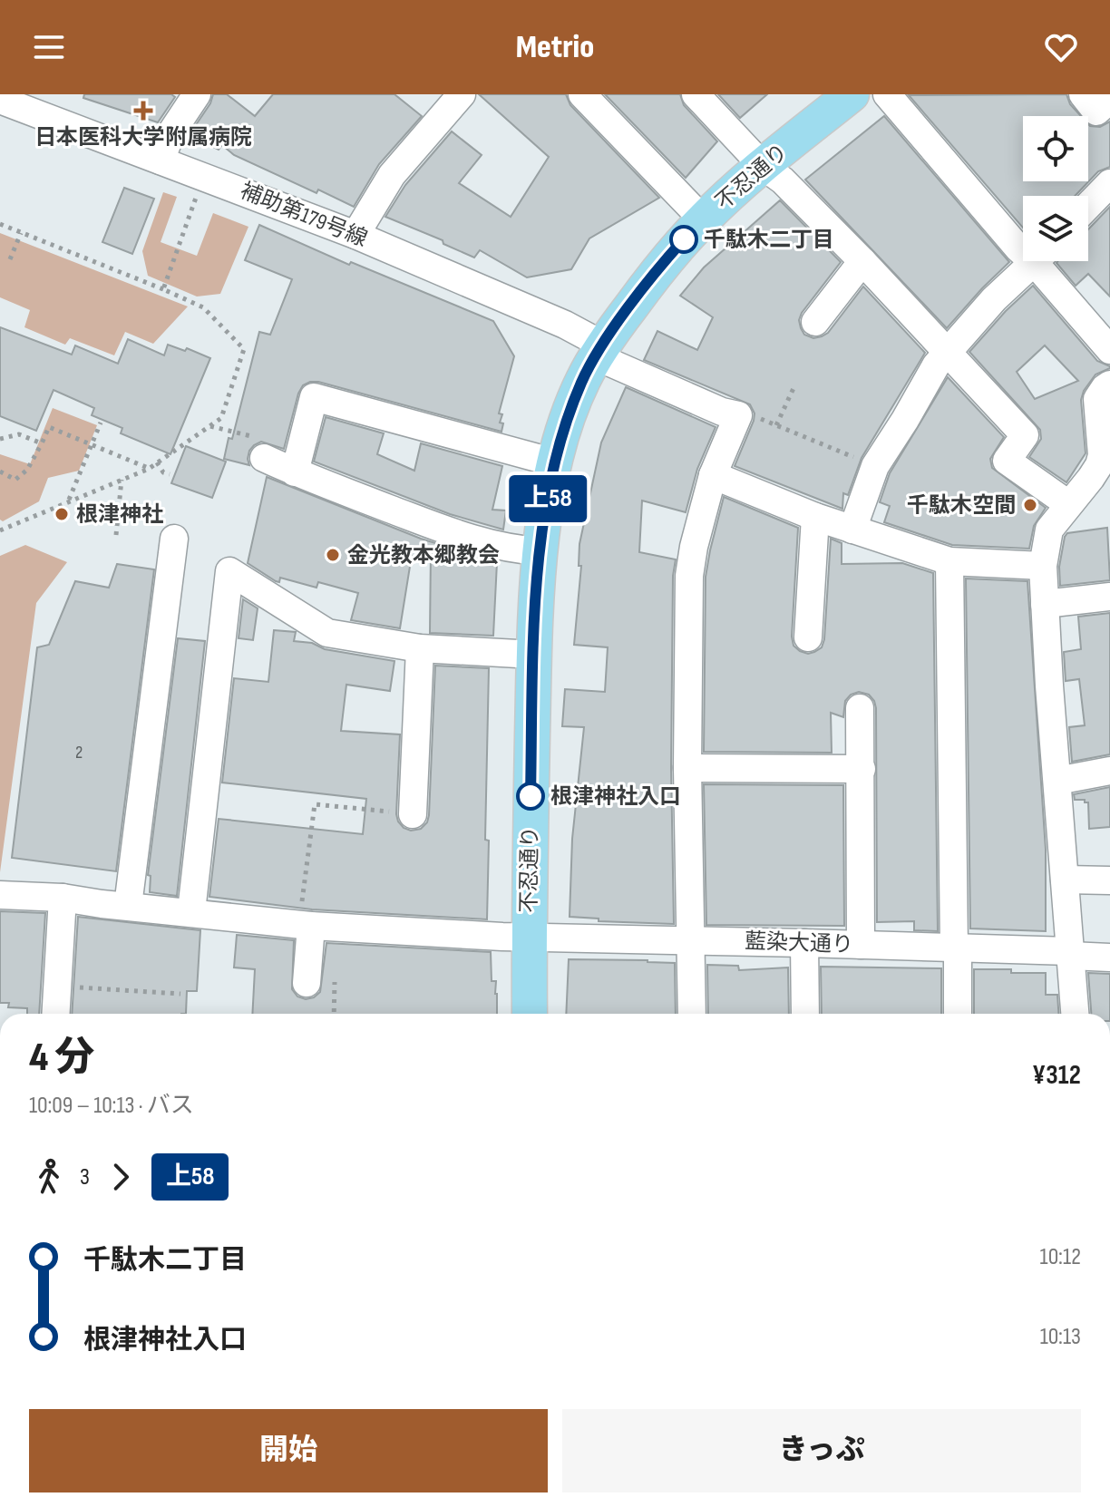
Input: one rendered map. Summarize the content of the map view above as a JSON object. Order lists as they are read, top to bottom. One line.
{"streets":{"main road":["不忍通り"],"street":["補助第179号線","藍染大通り"]},"crossings":[["不忍通り","補助第179号線"],["不忍通り","藍染大通り"]],"places":{"health":["日本医科大学附属病院"],"other":["千駄木二丁目","千駄木空間","根津神社","金光教本郷教会","根津神社入口"]},"lines":["bus line 上58"],"house_numbers":["2"],"page":{"header":"Metrio","on_map":"上58","heading":["4 分","10:09 – 10:13 · バス","¥312"],"legs":["3","上58"],"list":[{"name":"千駄木二丁目","value":"10:12"},{"name":"根津神社入口","value":"10:13"}],"buttons":["開始","きっぷ"]}}
